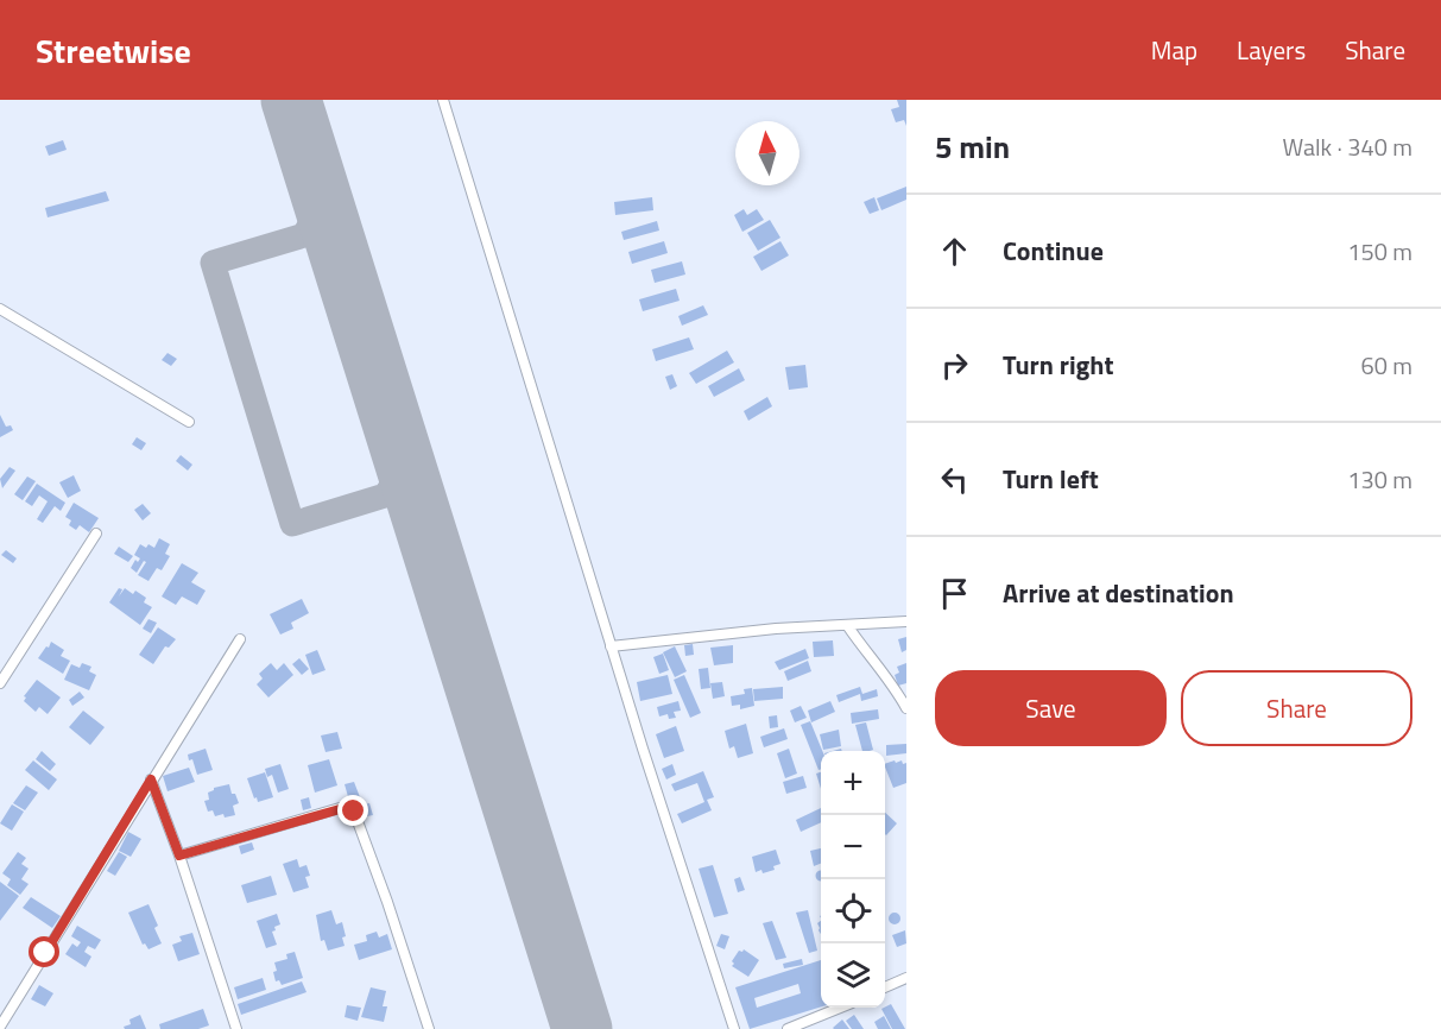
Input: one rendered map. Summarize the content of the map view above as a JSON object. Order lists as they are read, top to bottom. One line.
{"north":"top","page":{"header":"Streetwise","nav":["Map","Layers","Share"],"heading":["5 min","Walk · 340 m"],"list":[["Continue","150 m"],["Turn right","60 m"],["Turn left","130 m"],"Arrive at destination"],"buttons":["Save","Share"],"map_buttons":["+","−"]}}
